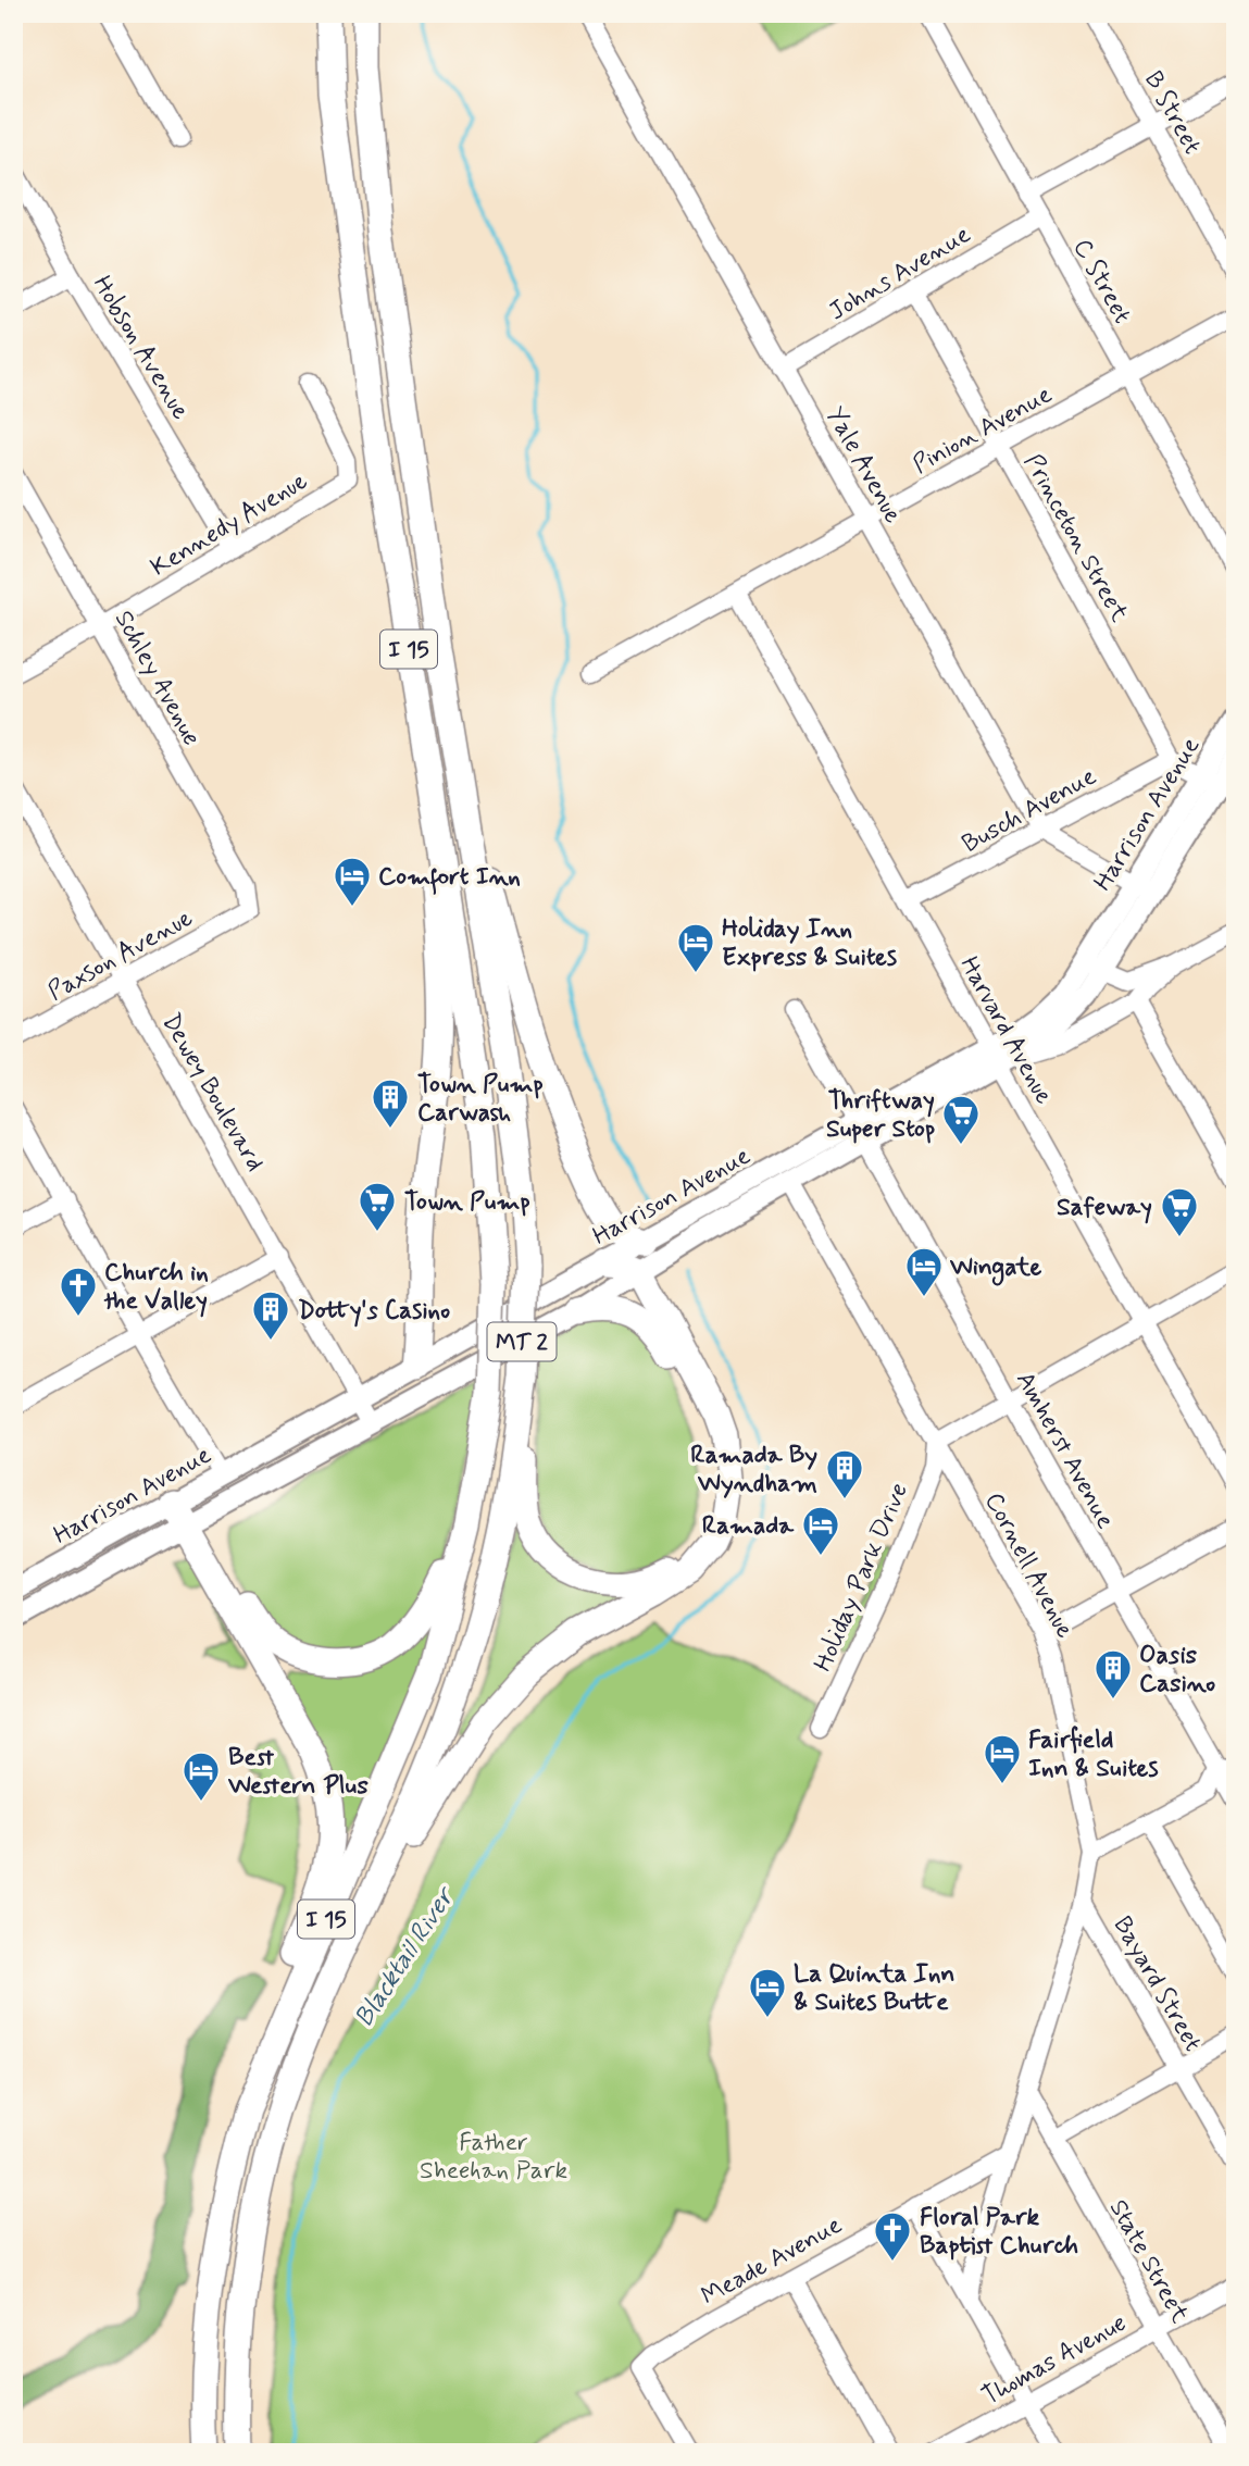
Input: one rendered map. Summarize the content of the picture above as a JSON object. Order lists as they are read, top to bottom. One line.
{"streets":{"highway":["I 15"],"main road":["Harrison Avenue","MT 2"],"street":["B Street","Johns Avenue","C Street","Hobson Avenue","Pinion Avenue","Yale Avenue","Kennedy Avenue","Princeton Street","Schley Avenue","Busch Avenue","Paxson Avenue","Harvard Avenue","Dewey Boulevard","Amherst Avenue","Cornell Avenue","Holiday Park Drive","Bayard Street","Meade Avenue","State Street","Thomas Avenue"]},"crossings":[["Johns Avenue","C Street"],["Johns Avenue","Yale Avenue"],["Johns Avenue","Princeton Street"],["C Street","Pinion Avenue"],["Hobson Avenue","Kennedy Avenue"],["Pinion Avenue","Yale Avenue"],["Pinion Avenue","Princeton Street"],["Pinion Avenue","Harvard Avenue"],["Yale Avenue","Busch Avenue"],["Kennedy Avenue","Schley Avenue"],["Princeton Street","Busch Avenue"],["Schley Avenue","Paxson Avenue"],["Busch Avenue","Harvard Avenue"],["Harrison Avenue","Harvard Avenue"],["Harrison Avenue","Dewey Boulevard"],["Harrison Avenue","Amherst Avenue"],["Harrison Avenue","Cornell Avenue"],["Paxson Avenue","Dewey Boulevard"],["Cornell Avenue","Holiday Park Drive"],["Cornell Avenue","Bayard Street"],["Cornell Avenue","Meade Avenue"],["Cornell Avenue","State Street"],["State Street","Thomas Avenue"]],"water":["Blacktail River"],"parks":["Father Sheehan Park"],"places":{"hotel":["Comfort Inn","Holiday Inn Express & Suites","Wingate","Ramada","Fairfield Inn & Suites","Best Western Plus","La Quinta Inn & Suites Butte"],"building":["Town Pump Carwash","Dotty's Casino","Ramada By Wyndham","Oasis Casino"],"supermarket":["Thriftway Super Stop","Town Pump","Safeway"],"church":["Church in the Valley","Floral Park Baptist Church"]}}
